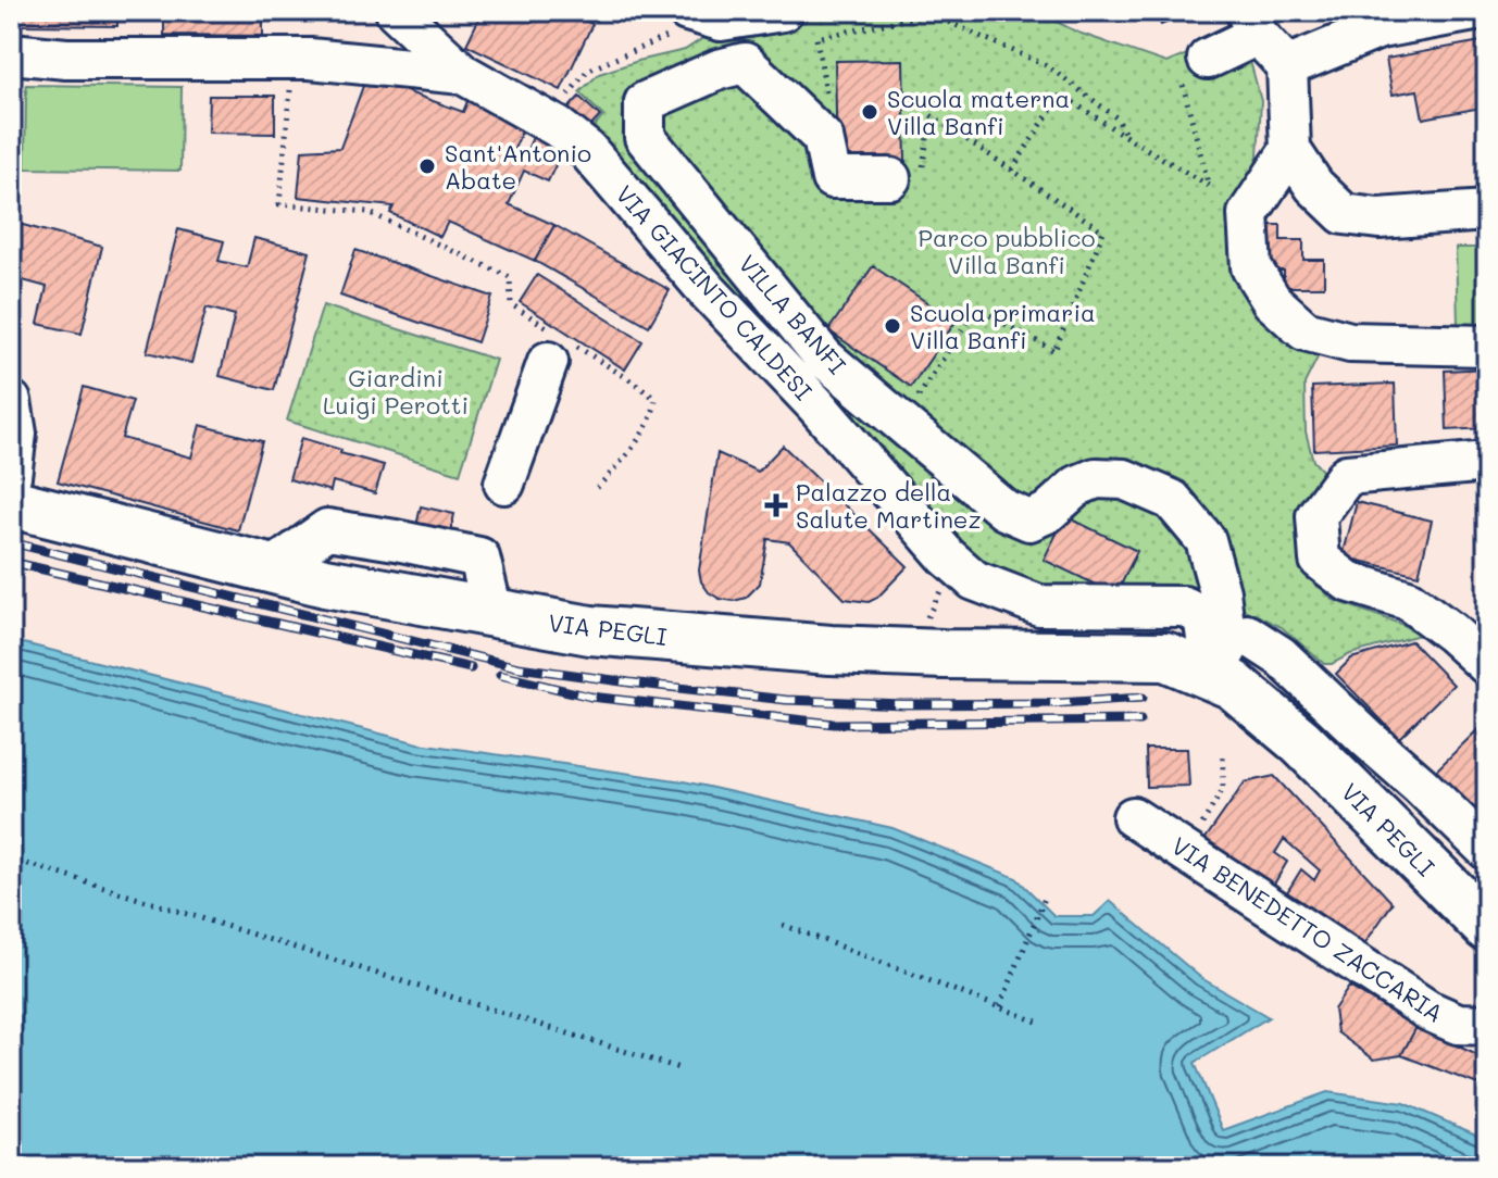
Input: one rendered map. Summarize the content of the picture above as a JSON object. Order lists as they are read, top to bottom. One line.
{"streets":{"main road":["VIA PEGLI"],"street":["VIA GIACINTO CALDESI","VILLA BANFI","VIA BENEDETTO ZACCARIA"]},"crossings":[["VIA GIACINTO CALDESI","VILLA BANFI"],["VIA GIACINTO CALDESI","VIA PEGLI"],["VILLA BANFI","VIA PEGLI"]],"parks":["Parco pubblico Villa Banfi","Giardini Luigi Perotti"],"places":{"other":["Scuola materna Villa Banfi","Sant'Antonio Abate","Scuola primaria Villa Banfi"],"health":["Palazzo della Salute Martinez"]}}
